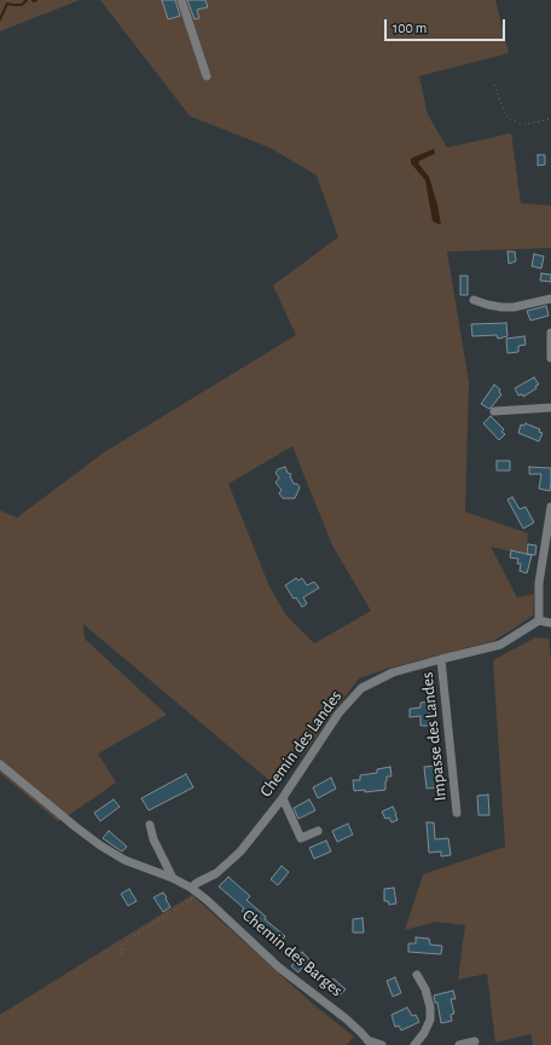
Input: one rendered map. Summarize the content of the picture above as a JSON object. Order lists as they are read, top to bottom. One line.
{"streets":{"street":["Impasse des Landes","Chemin des Landes","Chemin des Barges"]},"crossings":[["Impasse des Landes","Chemin des Landes"],["Chemin des Landes","Chemin des Barges"]],"scale_bar":"100 m"}
